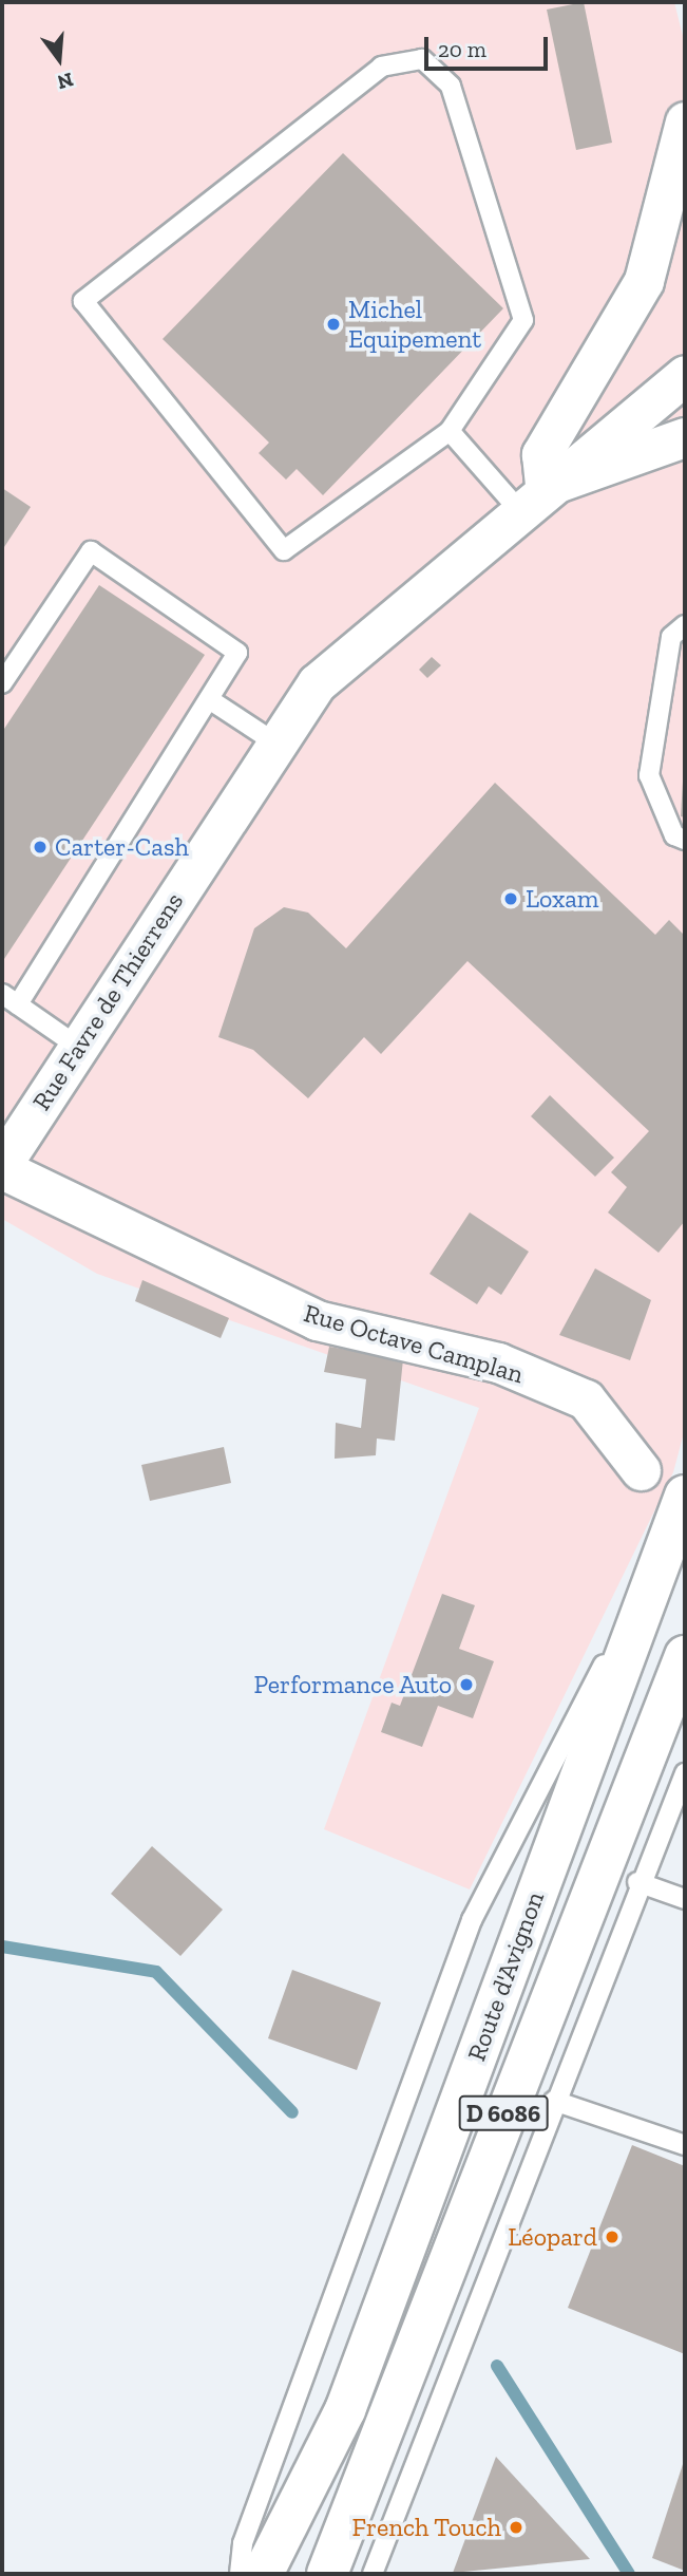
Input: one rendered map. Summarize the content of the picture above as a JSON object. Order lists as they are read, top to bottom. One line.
{"streets":{"main road":["Route d'Avignon","D 6086"],"street":["Rue Favre de Thierrens","Rue Octave Camplan"]},"places":["Michel Equipement","Carter-Cash","Loxam","Performance Auto","Léopard","French Touch"],"scale_bar":"20 m","north":"bottom"}
